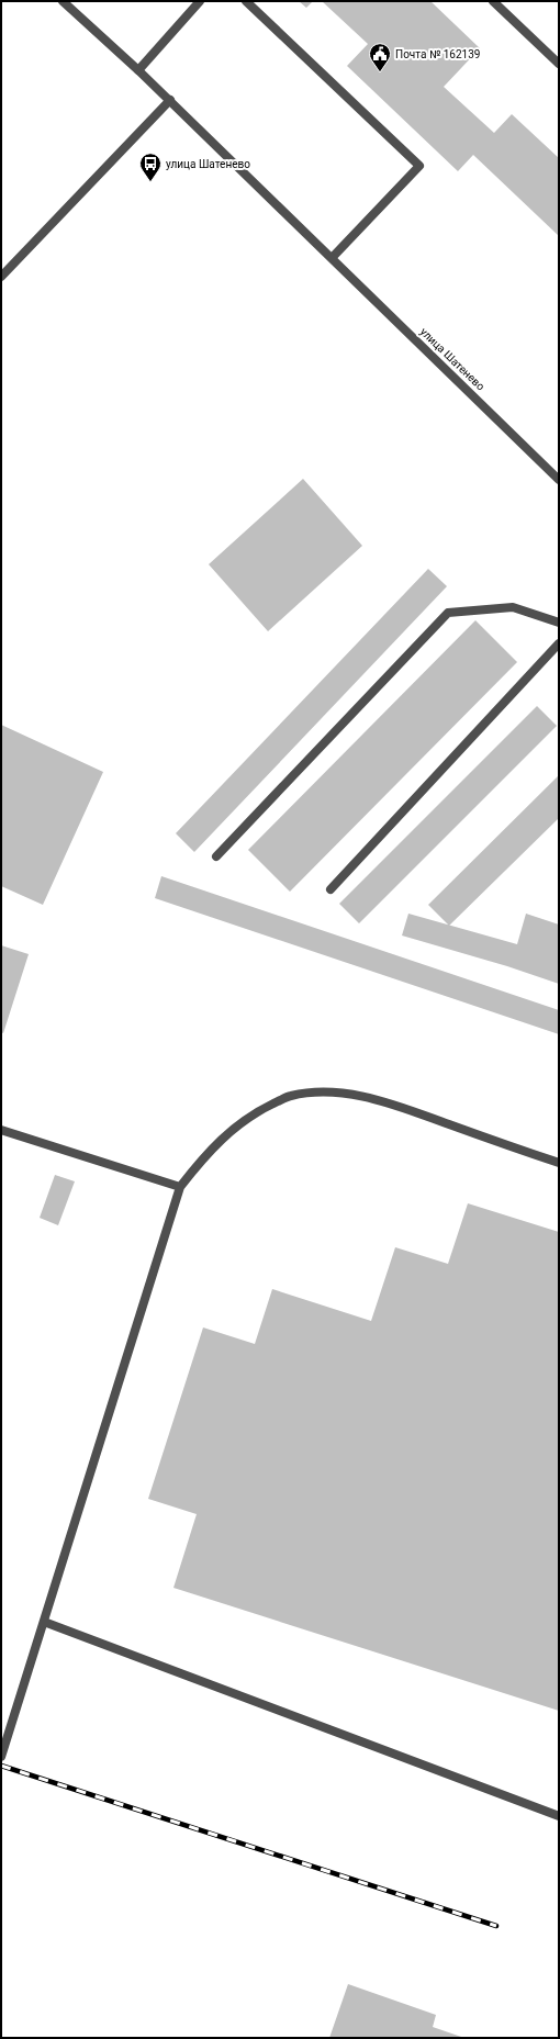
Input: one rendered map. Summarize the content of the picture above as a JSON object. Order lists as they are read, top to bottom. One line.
{"streets":{"street":["улица Шатенево"]},"places":{"public building":["Почта № 162139"],"bus stop":["улица Шатенево"]}}
